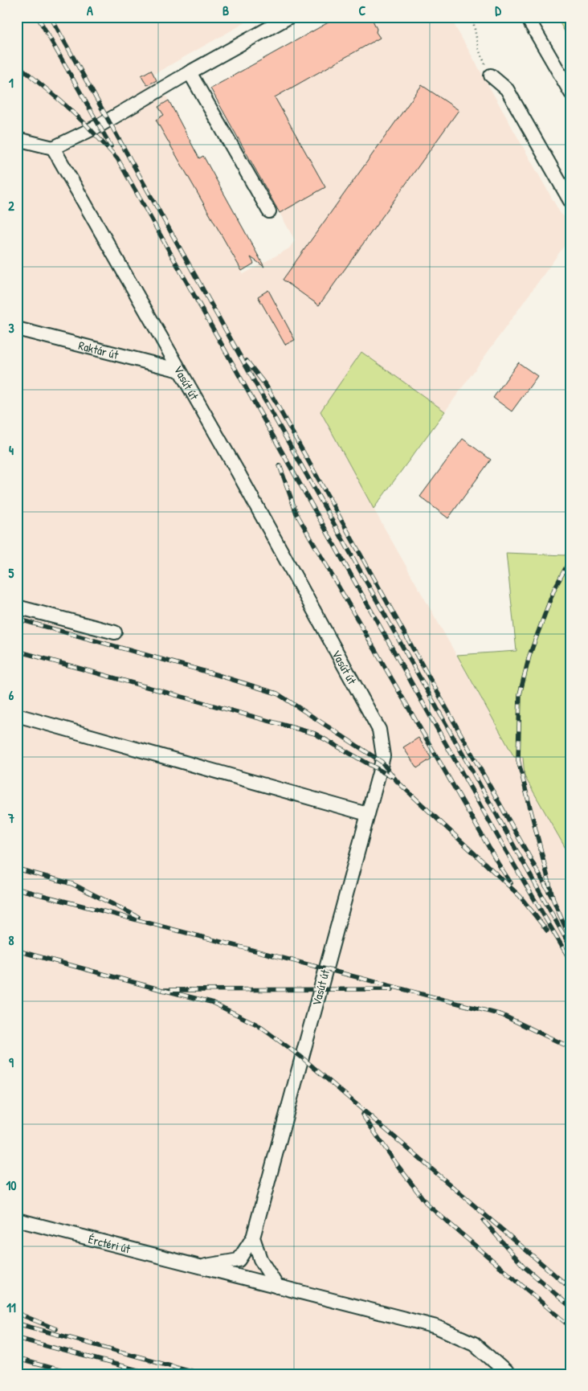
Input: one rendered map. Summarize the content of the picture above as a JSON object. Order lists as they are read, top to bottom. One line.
{"streets":{"street":["Raktár út","Vasút út","Érctéri út"]},"crossings":[["Raktár út","Vasút út"],["Vasút út","Érctéri út"]],"grid":{"columns":["A","B","C","D"],"rows":["1","2","3","4","5","6","7","8","9","10","11"]}}
